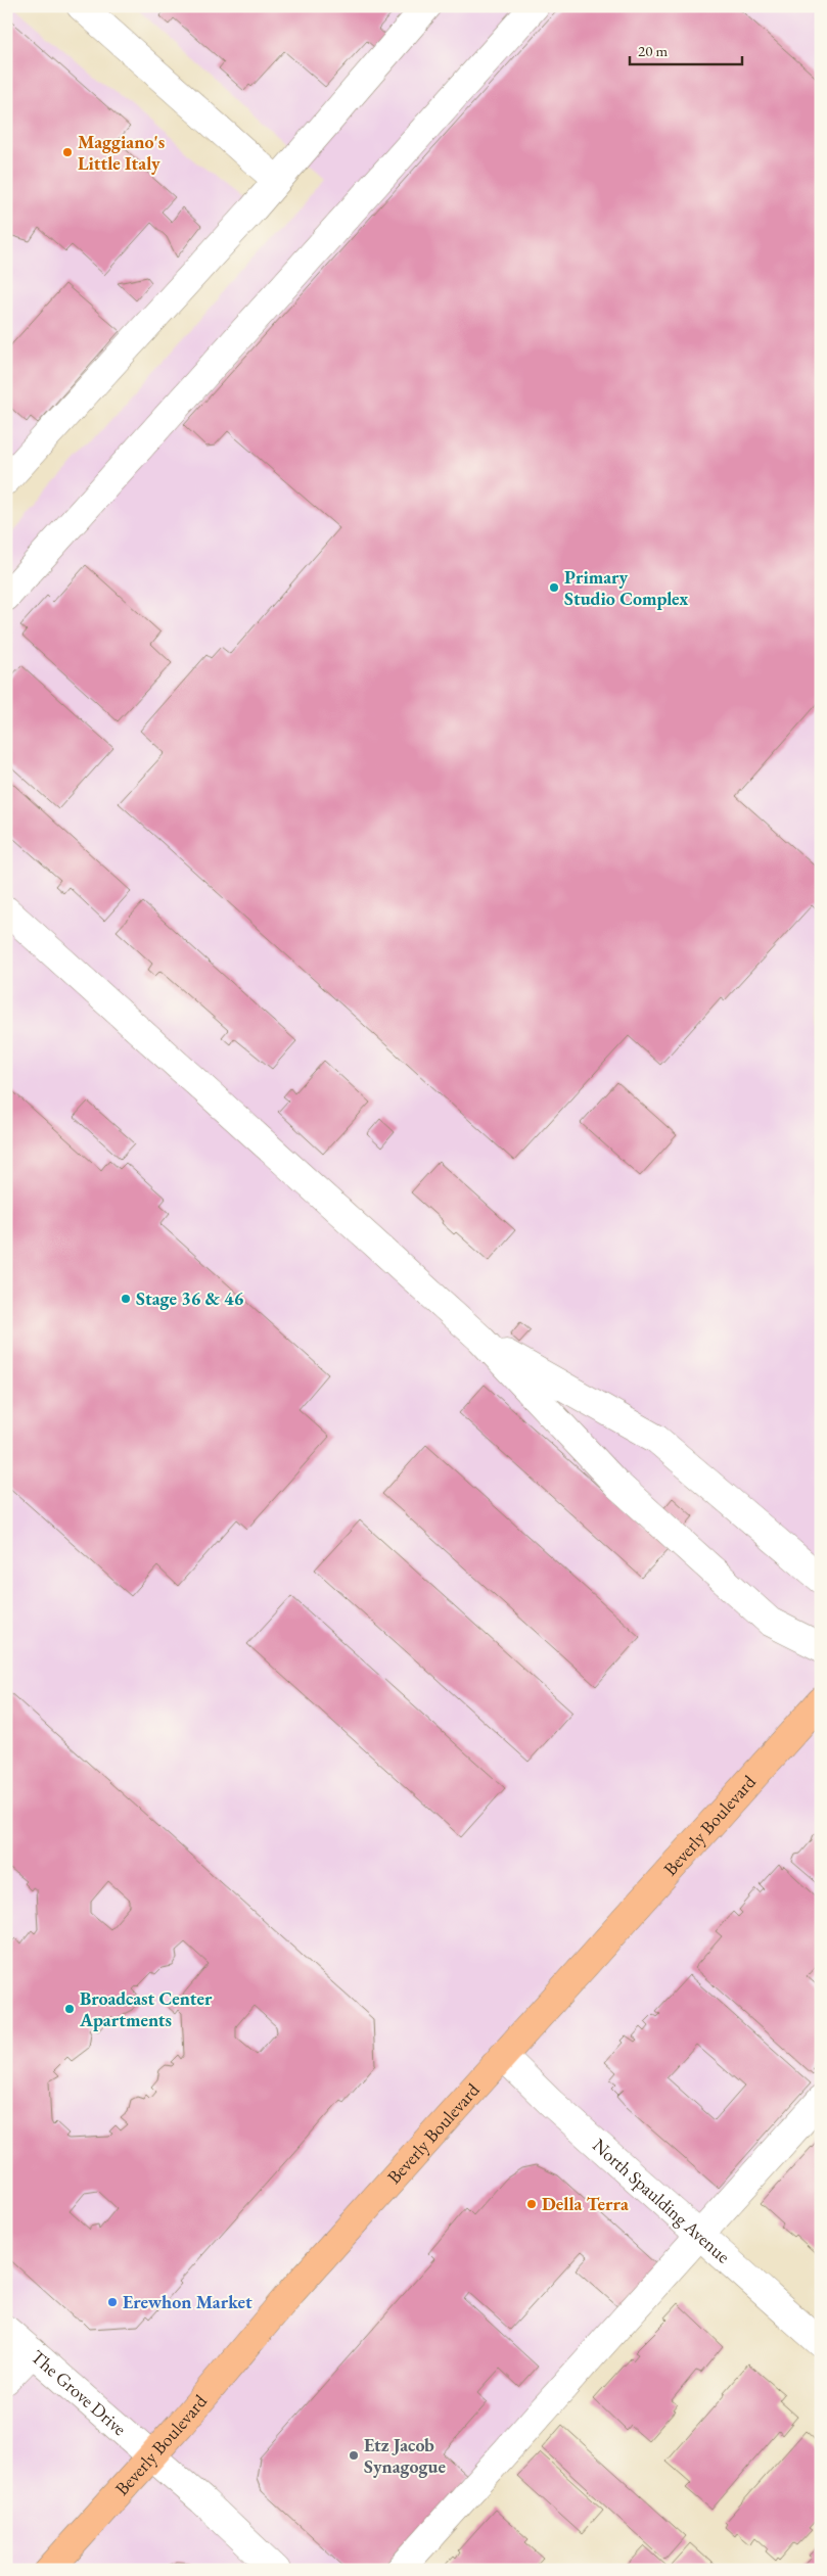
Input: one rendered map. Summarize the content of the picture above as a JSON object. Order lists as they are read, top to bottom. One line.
{"streets":{"main road":["Beverly Boulevard"],"street":["North Spaulding Avenue","The Grove Drive"]},"crossings":[["Beverly Boulevard","North Spaulding Avenue"],["Beverly Boulevard","The Grove Drive"]],"places":["Maggiano's Little Italy","Primary Studio Complex","Stage 36 & 46","Broadcast Center Apartments","Della Terra","Erewhon Market","Etz Jacob Synagogue"],"scale_bar":"20 m"}
